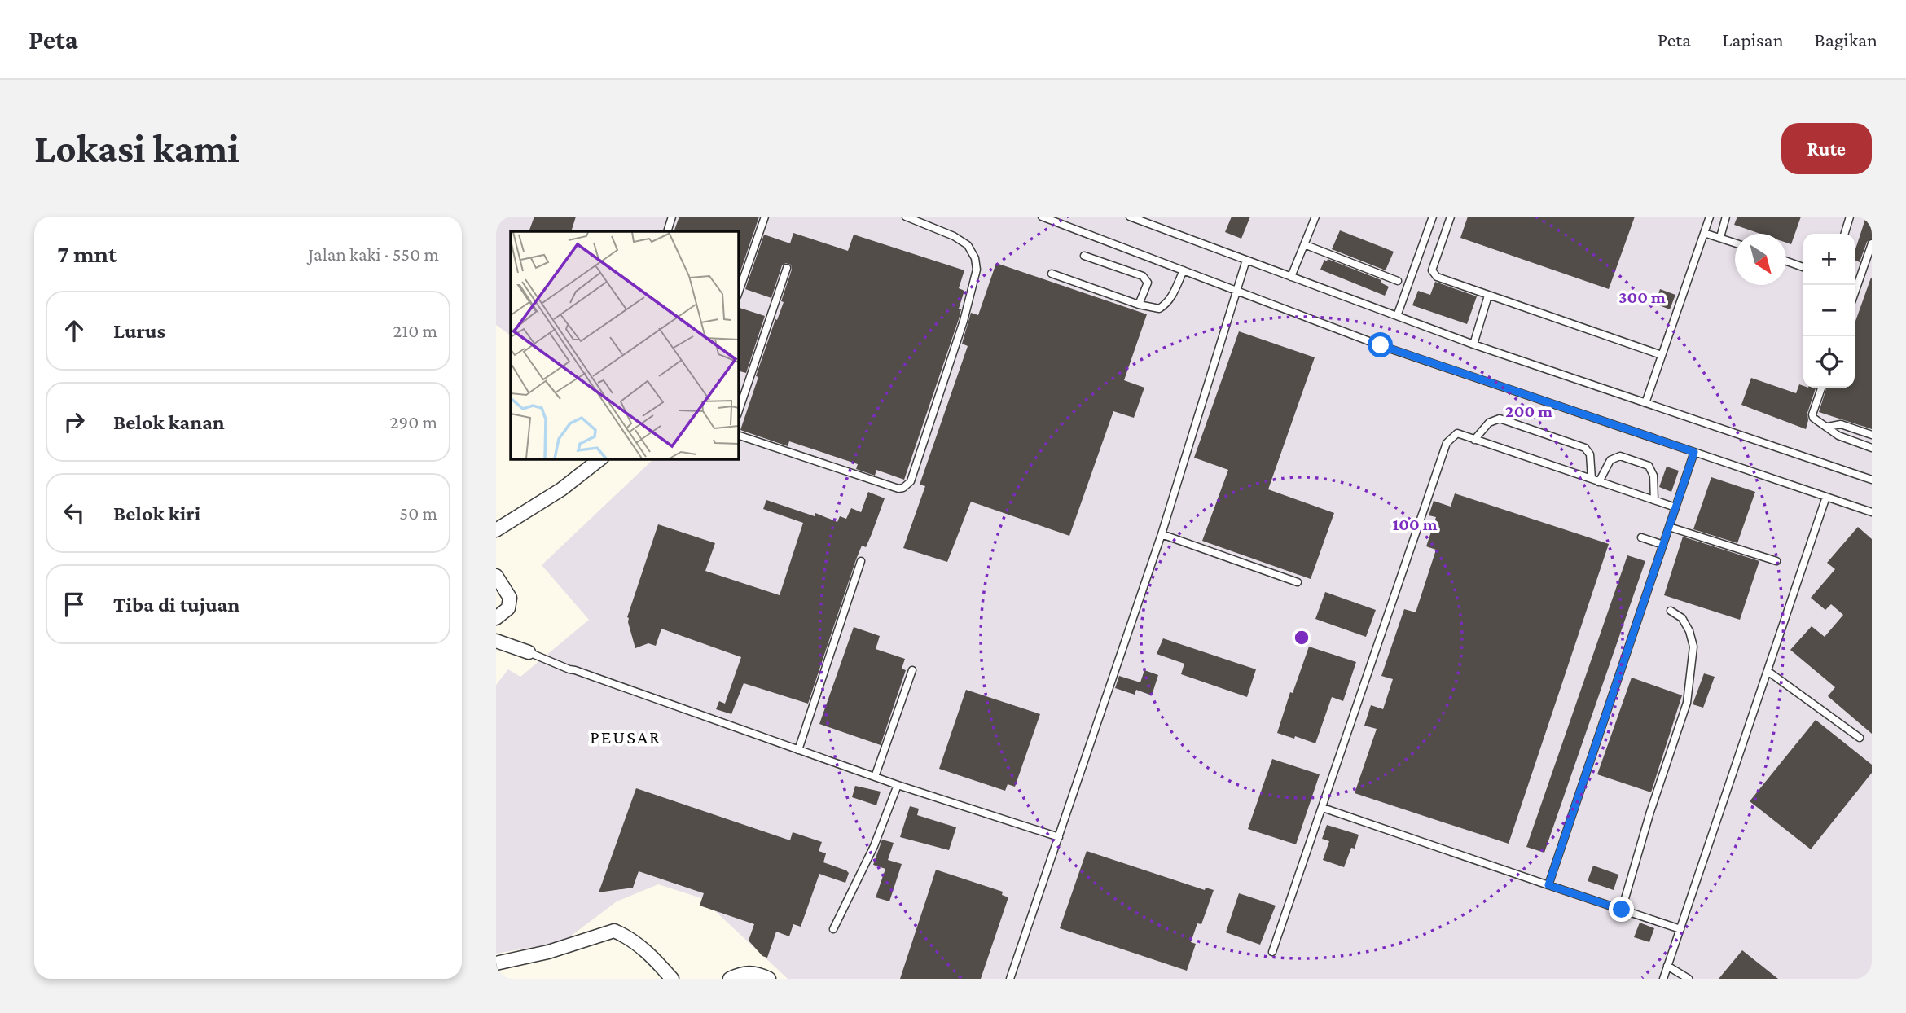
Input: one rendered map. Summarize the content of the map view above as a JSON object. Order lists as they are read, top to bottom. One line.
{"districts":["PEUSAR"],"north":"bottom right","page":{"header":"Peta","nav":["Peta","Lapisan","Bagikan"],"buttons":"Rute","title":"Lokasi kami","heading":["7 mnt","Jalan kaki · 550 m"],"map_buttons":["+","−"],"list":[["Lurus","210 m"],["Belok kanan","290 m"],["Belok kiri","50 m"],"Tiba di tujuan"]},"rings":["300 m","200 m","100 m"]}
